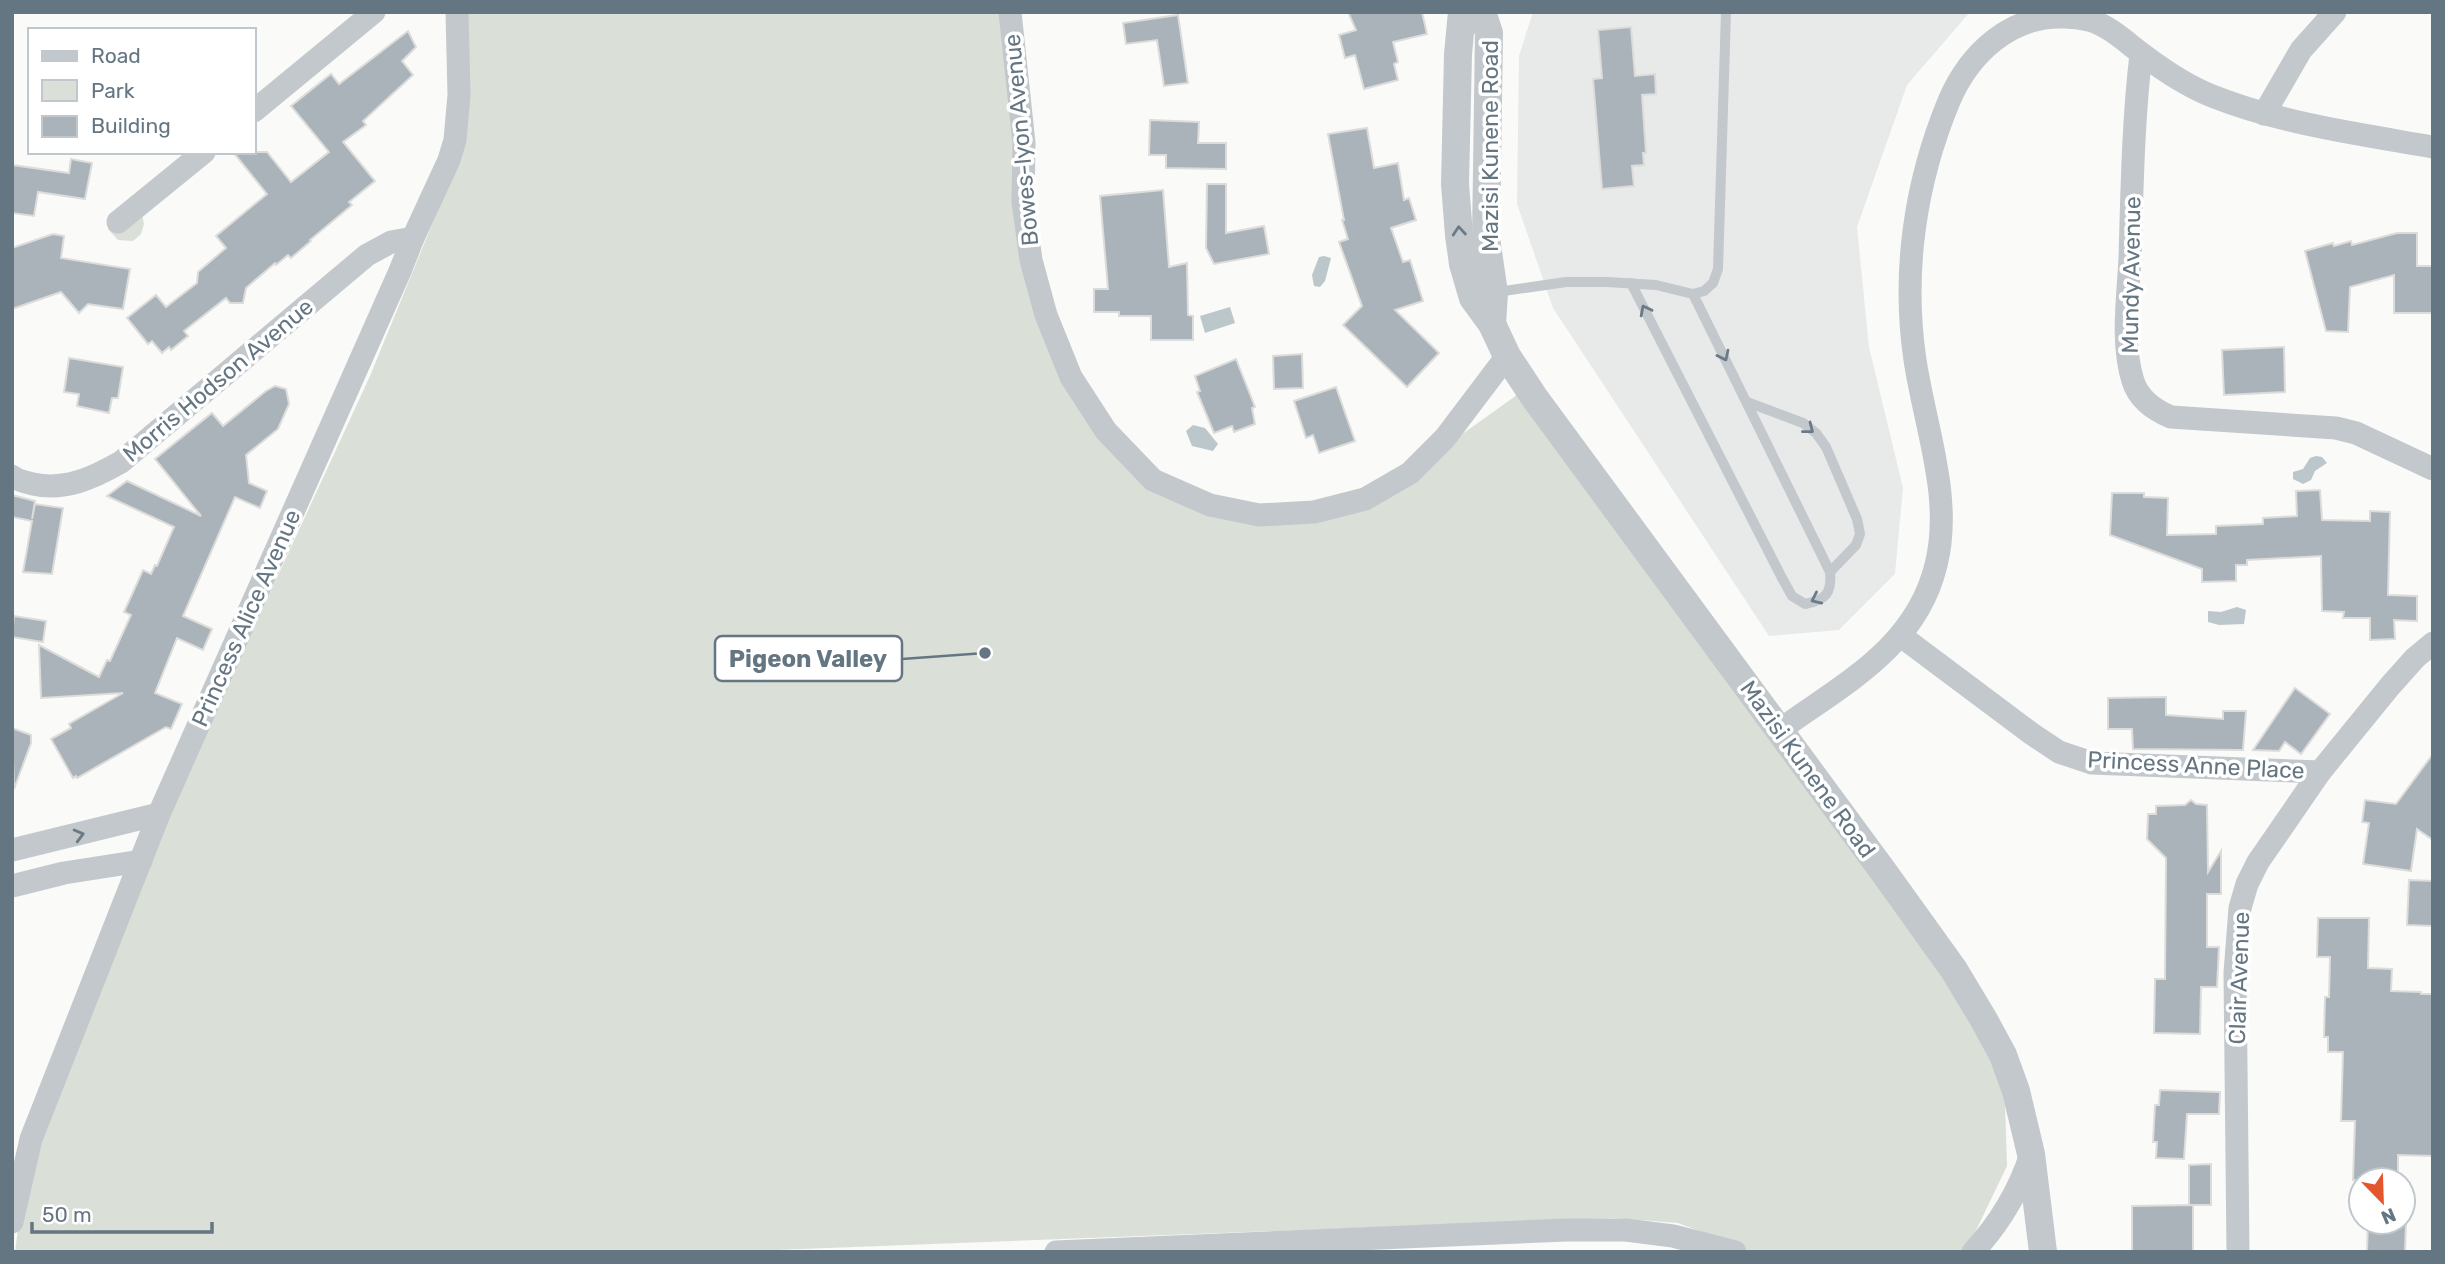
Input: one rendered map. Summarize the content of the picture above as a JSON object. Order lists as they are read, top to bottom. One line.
{"streets":{"street":["Bowes-lyon Avenue","Mazisi Kunene Road","Mundy Avenue","Morris Hodson Avenue","Princess Alice Avenue","Princess Anne Place","Clair Avenue"]},"crossings":[["Bowes-lyon Avenue","Mazisi Kunene Road"],["Morris Hodson Avenue","Princess Alice Avenue"],["Princess Anne Place","Clair Avenue"]],"places":["Pigeon Valley"],"legend":["Road","Park","Building"],"scale_bar":"50 m","north":"bottom right"}
